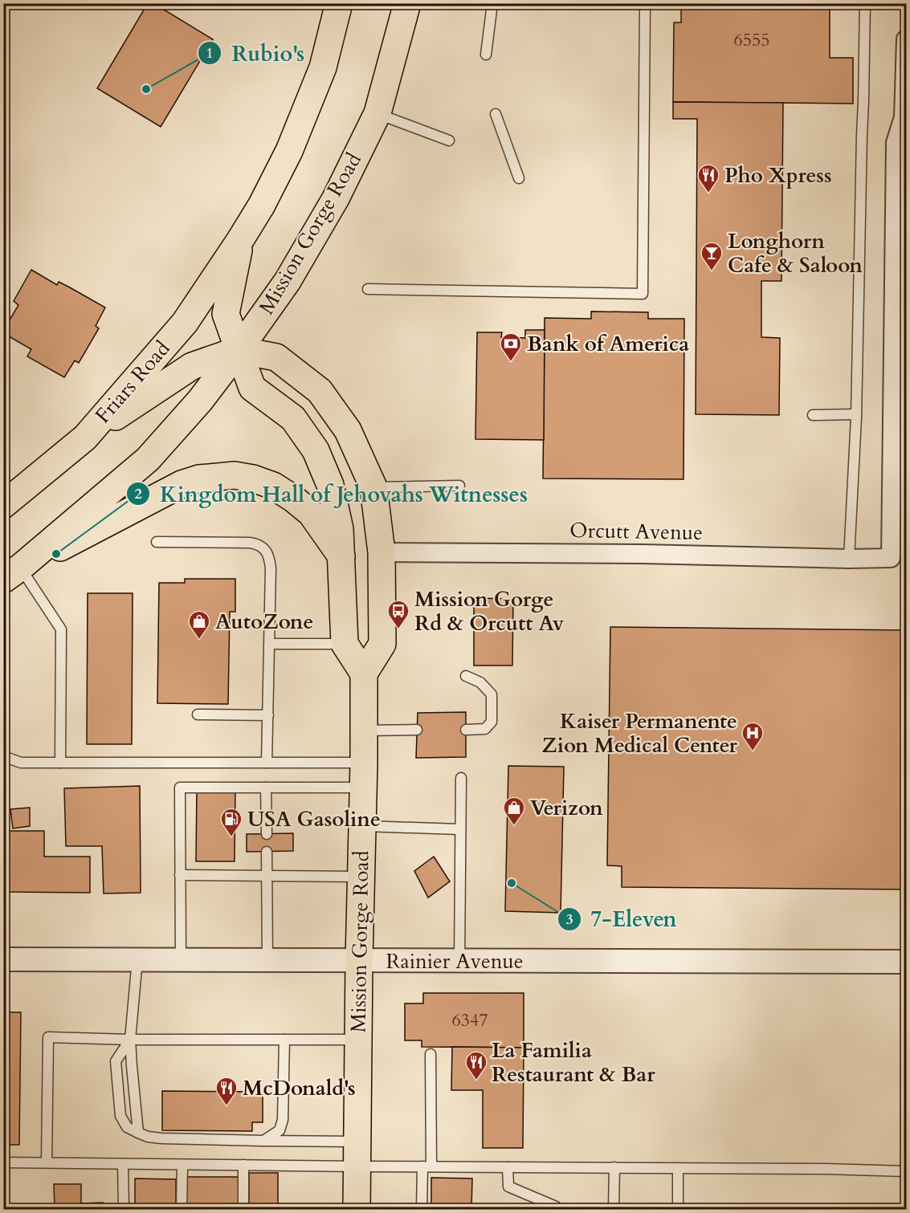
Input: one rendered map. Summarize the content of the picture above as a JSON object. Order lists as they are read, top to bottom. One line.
{"streets":{"main road":["Mission Gorge Road","Friars Road"],"street":["Orcutt Avenue","Rainier Avenue"]},"crossings":[["Mission Gorge Road","Rainier Avenue"]],"places":{"other":["Rubio's","Kingdom Hall of Jehovahs Witnesses","7-Eleven"],"restaurant":["Pho Xpress","La Familia Restaurant & Bar","McDonald's"],"bar":["Longhorn Cafe & Saloon"],"bank":["Bank of America"],"bus stop":["Mission Gorge Rd & Orcutt Av"],"shop":["AutoZone","Verizon"],"hospital":["Kaiser Permanente Zion Medical Center"],"fuel station":["USA Gasoline"]},"house_numbers":["6555","6347"]}
